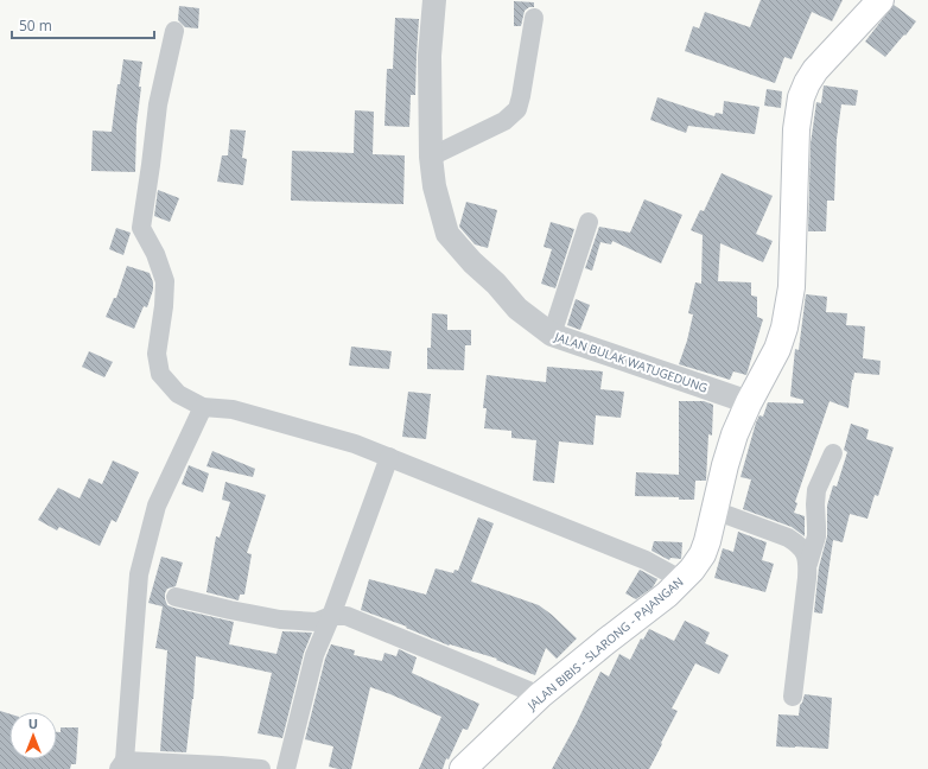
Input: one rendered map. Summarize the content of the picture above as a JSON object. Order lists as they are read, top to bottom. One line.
{"streets":{"main road":["JALAN BIBIS - SLARONG - PAJANGAN"],"street":["JALAN BULAK WATUGEDUNG"]},"crossings":[["JALAN BULAK WATUGEDUNG","JALAN BIBIS - SLARONG - PAJANGAN"]],"scale_bar":"50 m","north":"top"}
